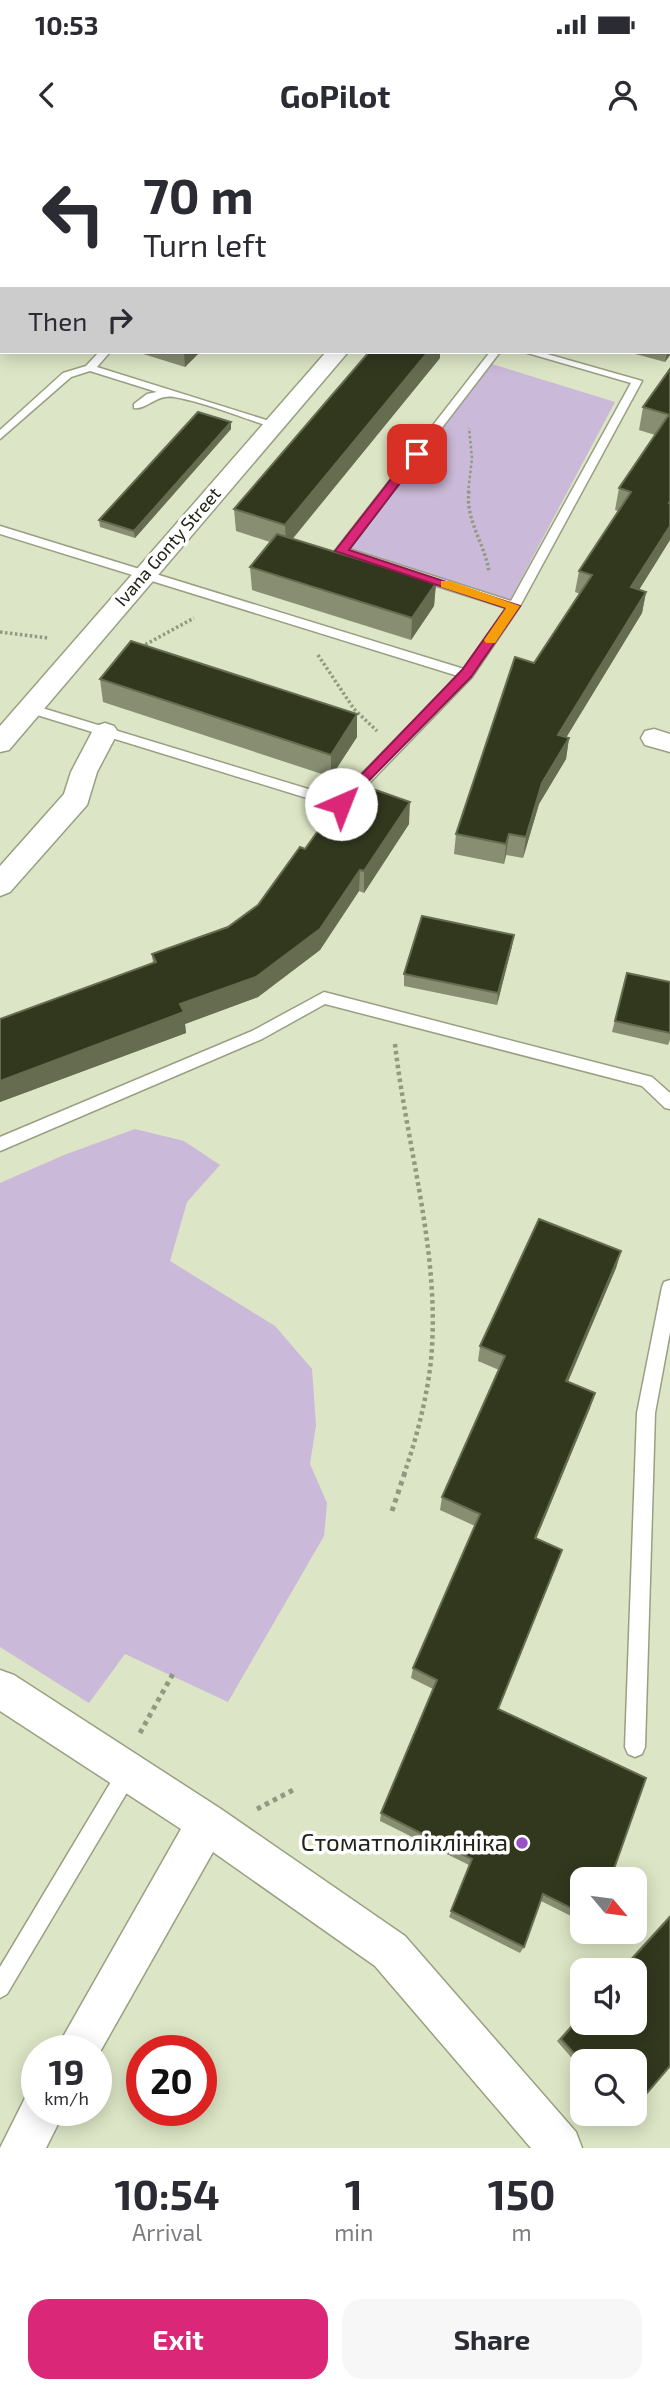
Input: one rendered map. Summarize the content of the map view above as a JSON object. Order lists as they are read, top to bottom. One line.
{"streets":{"street":["Ivana Gonty Street"]},"places":["Стоматполіклініка"],"north":"bottom right","page":{"status":"10:53","header":"GoPilot","turn":["70 m","Turn left"],"then":"Then","speed":"19 km/h","limit":"20","eta":["10:54","Arrival","1","min","150","m"],"buttons":["Exit","Share"]}}
